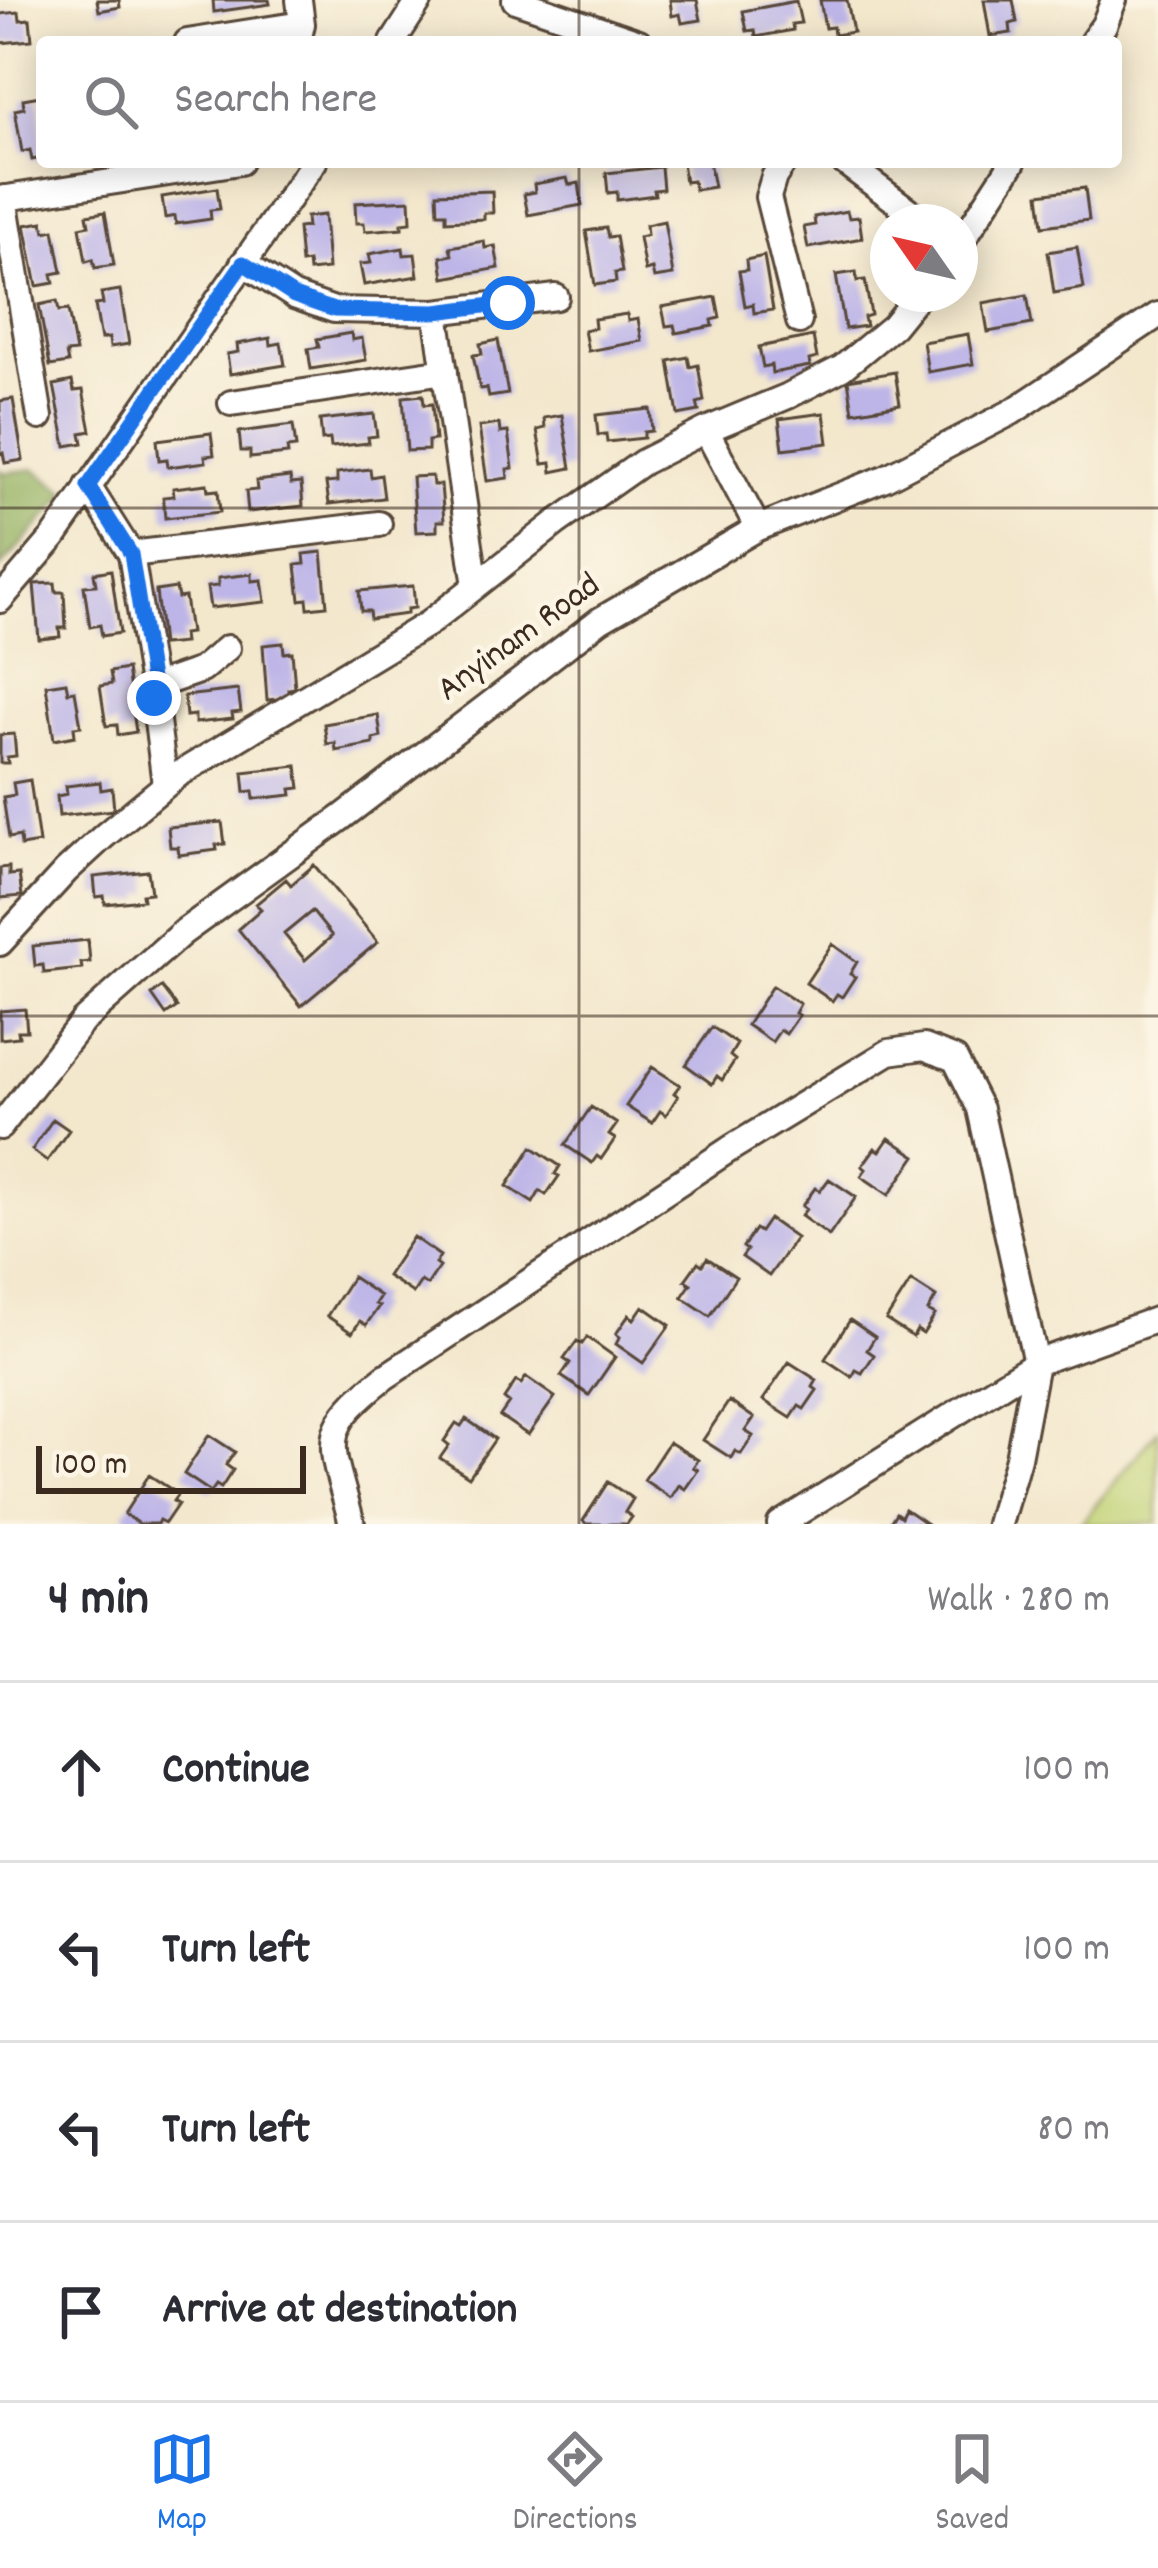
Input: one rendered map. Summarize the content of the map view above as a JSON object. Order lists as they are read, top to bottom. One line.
{"streets":{"street":["Anyinam Road"]},"scale_bar":"100 m","north":"top left","page":{"search":"Search here","scale":"100 m","heading":["4 min","Walk · 280 m"],"list":[["Continue","100 m"],["Turn left","100 m"],["Turn left","80 m"],"Arrive at destination"],"nav":["Map","Directions","Saved"]}}
